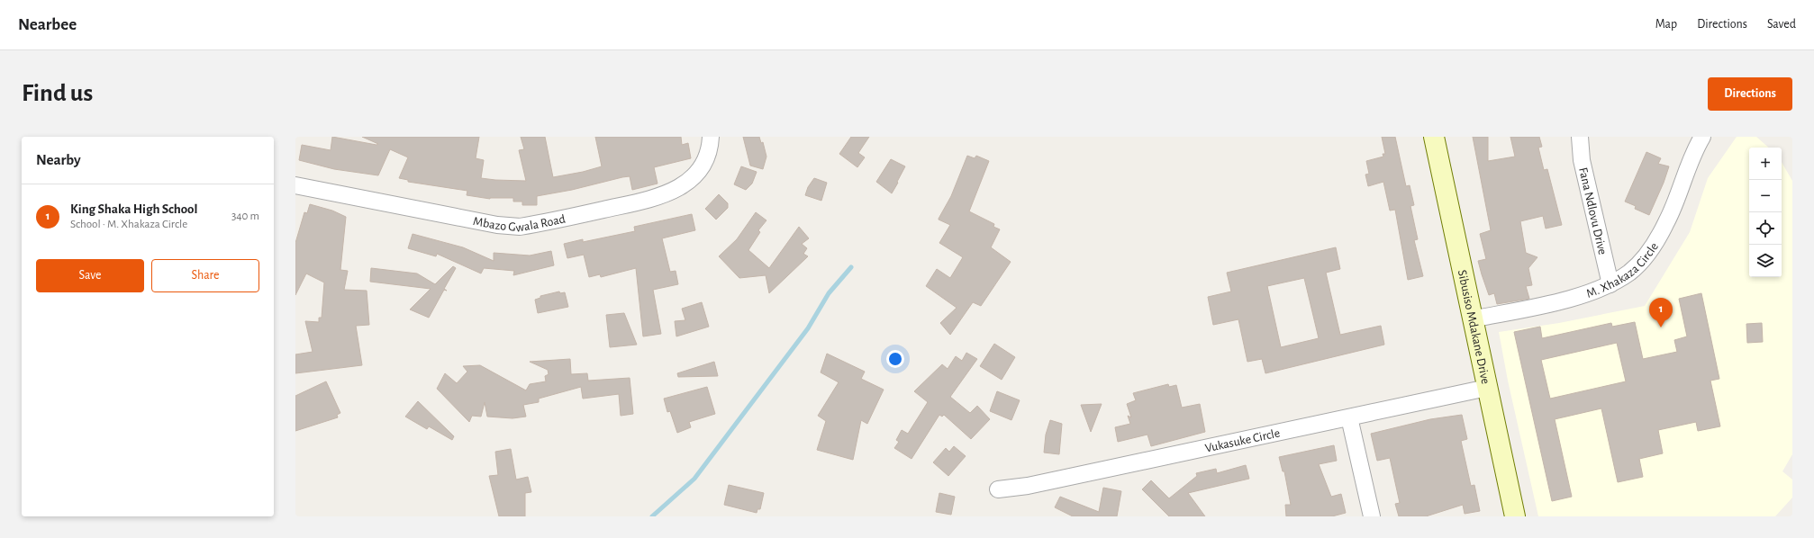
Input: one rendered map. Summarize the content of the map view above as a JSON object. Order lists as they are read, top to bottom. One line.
{"streets":{"street":["Fana Ndlovu Drive","Mbazo Gwala Road","M. Xhakaza Circle","Sibusiso Mdakane Drive","Vukasuke Circle"]},"crossings":[["Fana Ndlovu Drive","M. Xhakaza Circle"],["M. Xhakaza Circle","Sibusiso Mdakane Drive"],["Sibusiso Mdakane Drive","Vukasuke Circle"]],"page":{"header":"Nearbee","nav":["Map","Directions","Saved"],"buttons":["Directions",["Save","Share"]],"title":"Find us","heading":"Nearby","map_buttons":["+","−"],"list":[{"mark":"1","name":"King Shaka High School","note":"School · M. Xhakaza Circle","value":"340 m"}],"pins":"1"}}
